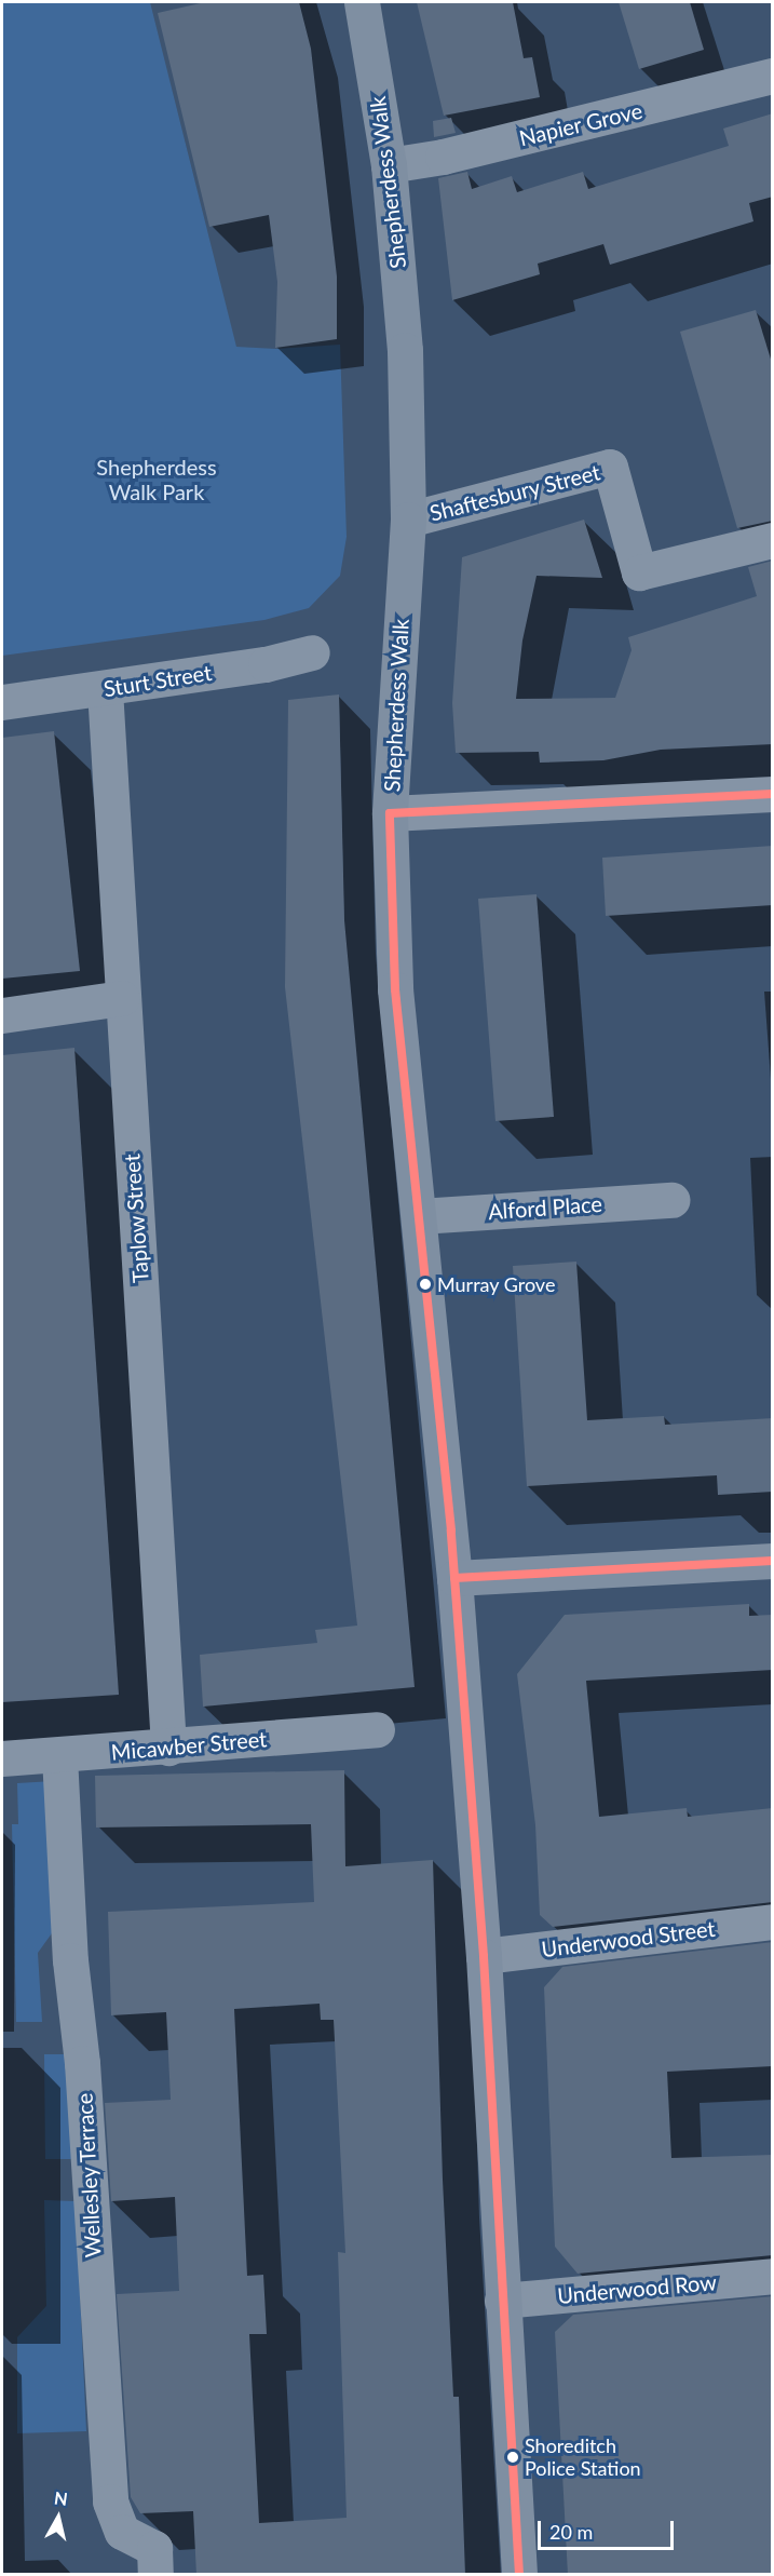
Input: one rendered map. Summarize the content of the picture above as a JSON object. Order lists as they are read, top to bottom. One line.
{"streets":{"main road":["Shepherdess Walk"],"street":["Napier Grove","Shaftesbury Street","Sturt Street","Alford Place","Taplow Street","Micawber Street","Underwood Street","Wellesley Terrace","Underwood Row"]},"crossings":[["Napier Grove","Shepherdess Walk"],["Shepherdess Walk","Shaftesbury Street"],["Shepherdess Walk","Alford Place"],["Shepherdess Walk","Underwood Street"],["Shepherdess Walk","Underwood Row"],["Sturt Street","Taplow Street"],["Taplow Street","Micawber Street"],["Micawber Street","Wellesley Terrace"]],"parks":["Shepherdess Walk Park"],"places":["Murray Grove","Shoreditch Police Station"],"scale_bar":"20 m","north":"top"}
